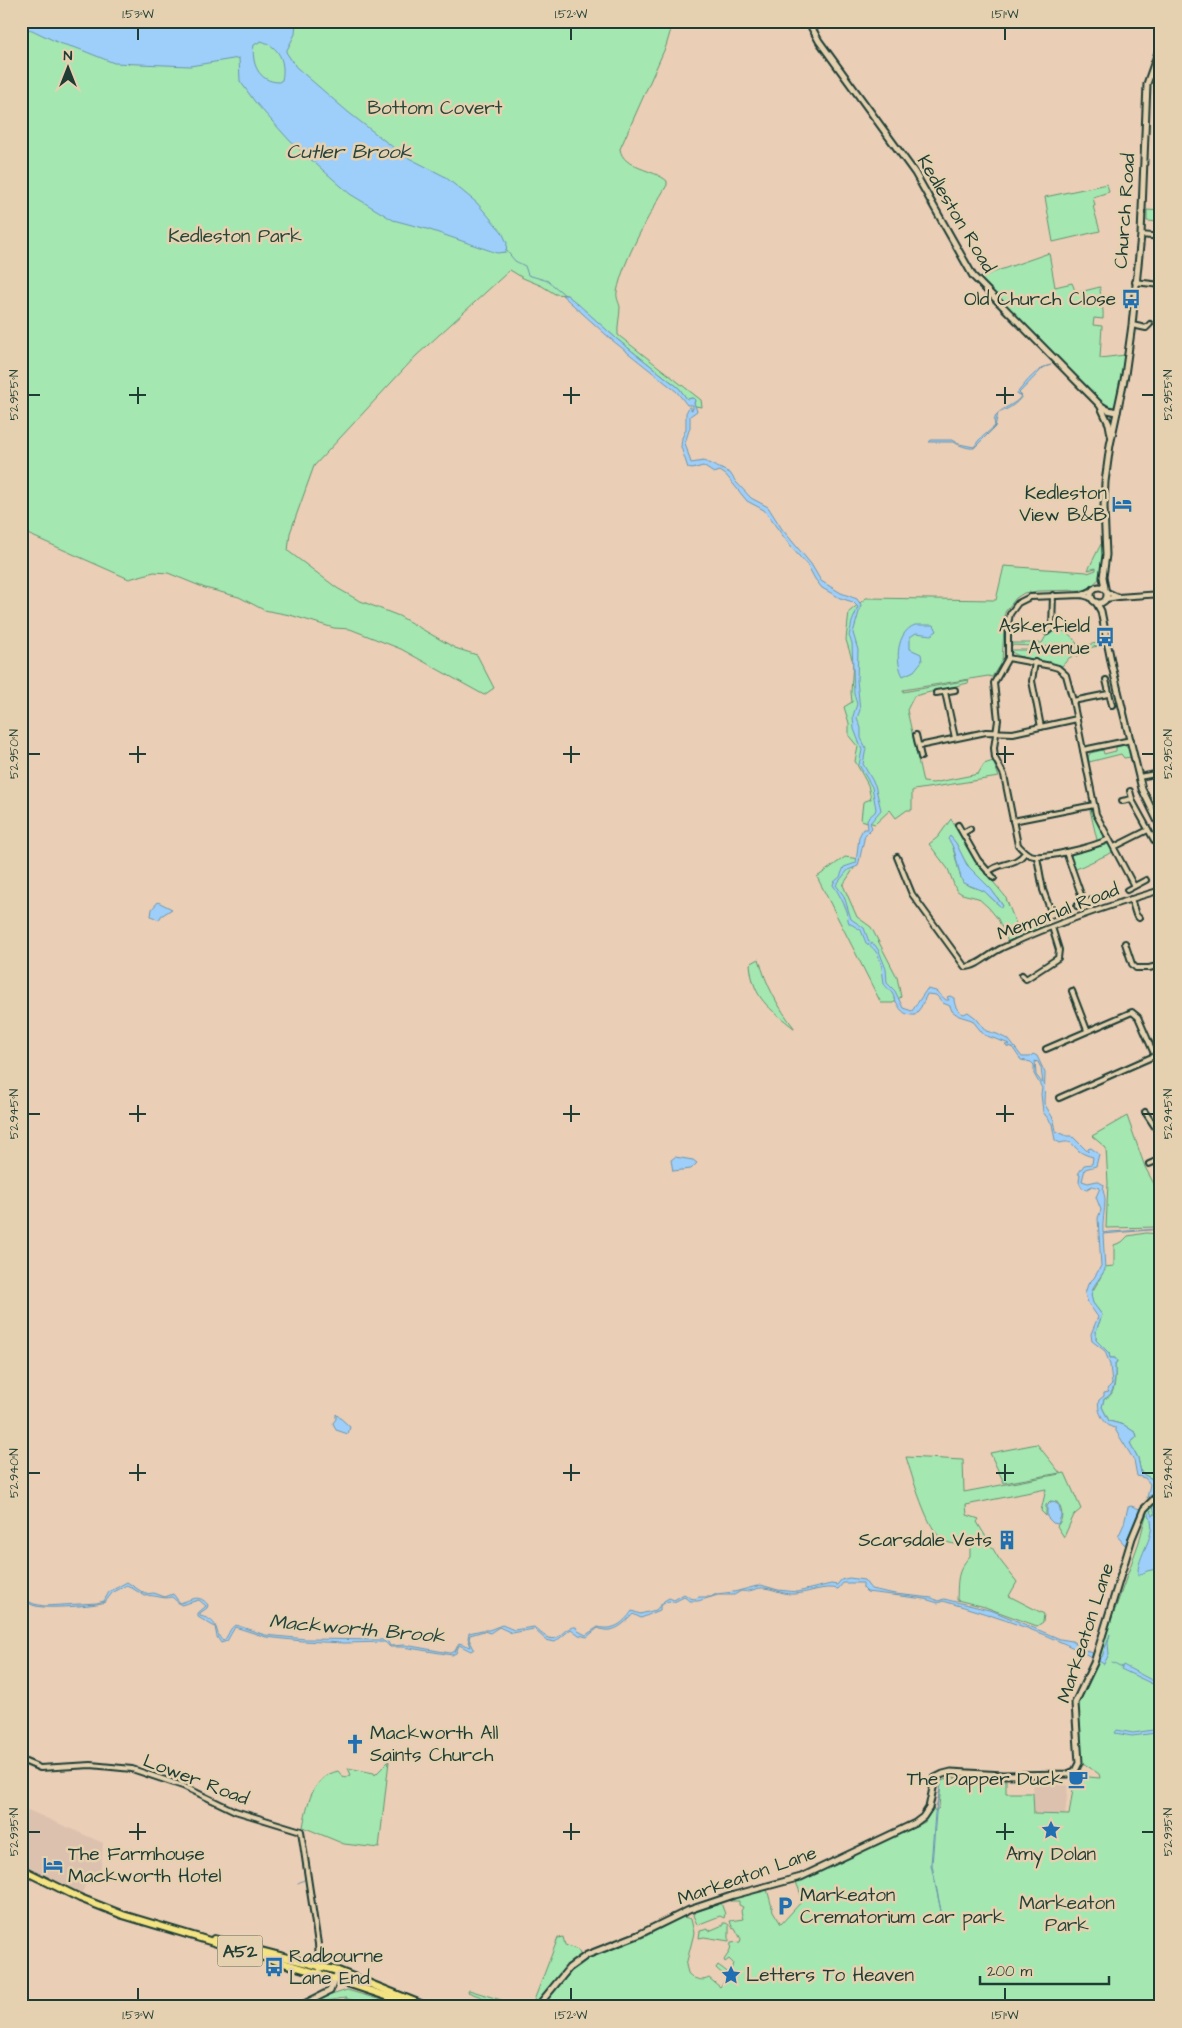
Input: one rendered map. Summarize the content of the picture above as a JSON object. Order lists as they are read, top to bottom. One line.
{"streets":{"highway":["A52"],"street":["Church Road","Kedleston Road","Memorial Road","Markeaton Lane","Lower Road"]},"crossings":[["Church Road","Kedleston Road"],["Lower Road","A52"]],"water":["Cutler Brook","Mackworth Brook"],"parks":["Bottom Covert","Kedleston Park","Markeaton Park"],"places":{"bus stop":["Old Church Close","Askerfield Avenue","Radbourne Lane End"],"hotel":["Kedleston View B&B","The Farmhouse Mackworth Hotel"],"building":["Scarsdale Vets"],"church":["Mackworth All Saints Church"],"cafe":["The Dapper Duck"],"place":["Amy Dolan","Letters To Heaven"],"parking":["Markeaton Crematorium car park"]},"scale_bar":"200 m","north":"top","coordinates":["1.53°W","1.52°W","1.51°W","52.955°N","52.950°N","52.945°N","52.940°N","52.935°N"]}
